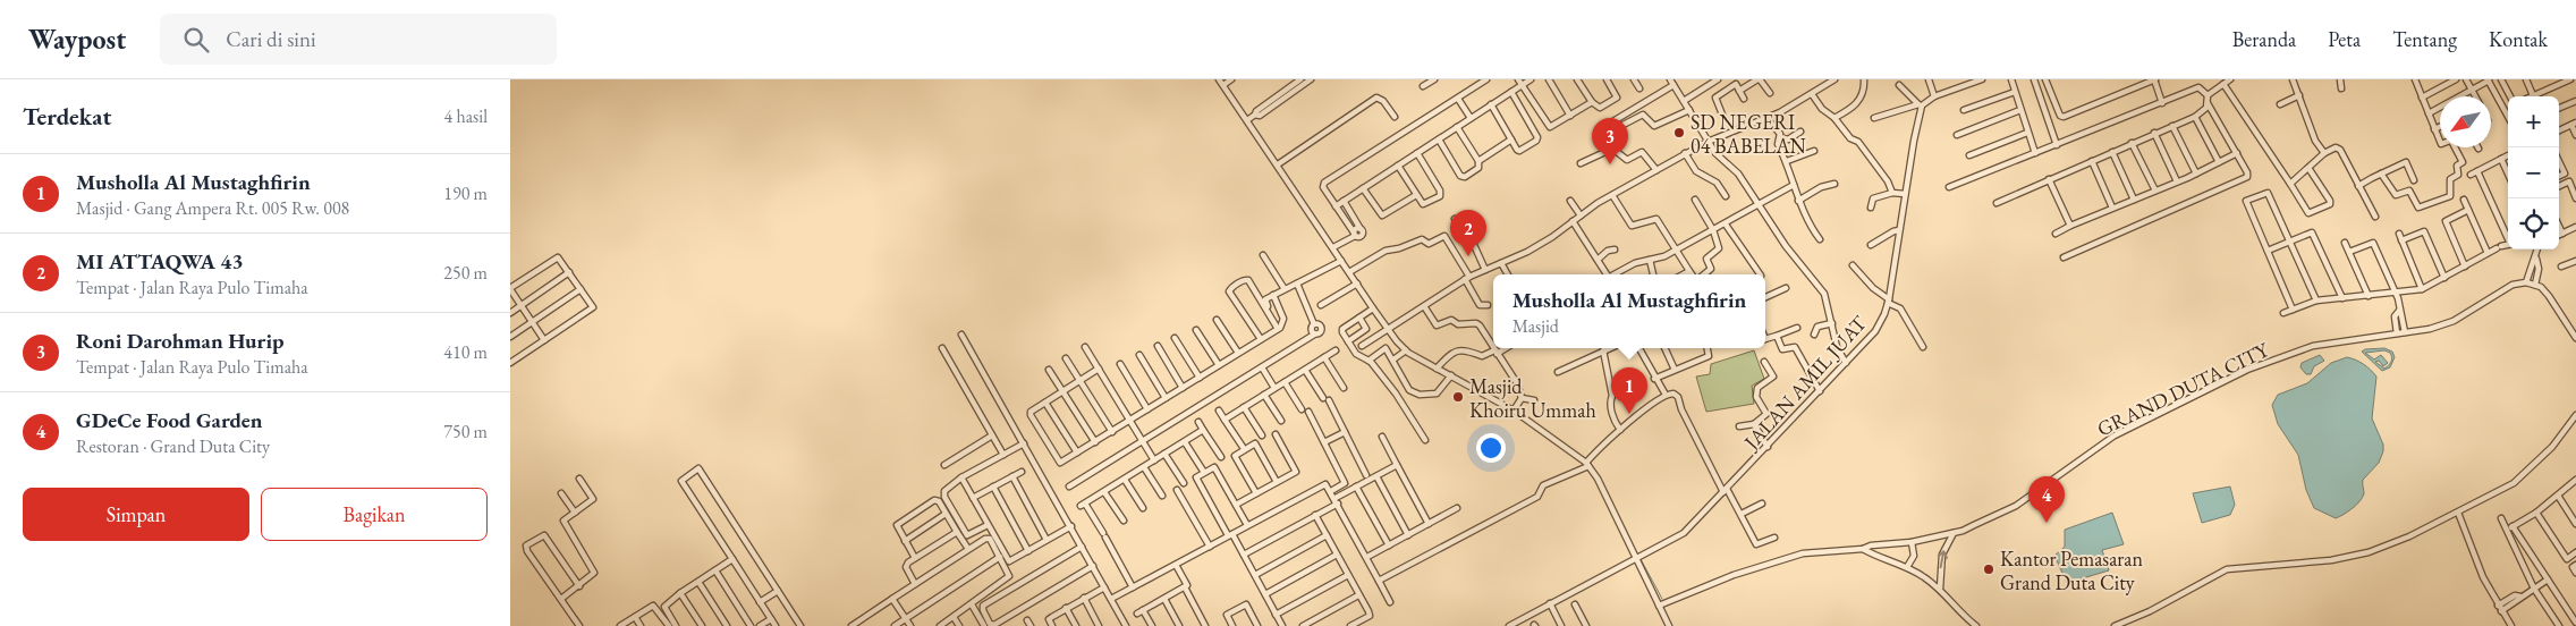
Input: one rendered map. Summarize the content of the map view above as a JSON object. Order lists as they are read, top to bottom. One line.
{"streets":{"street":["JALAN AMIL JUAT","GRAND DUTA CITY"]},"places":["SD NEGERI 04 BABELAN","Masjid Khoiru Ummah","Kantor Pemasaran Grand Duta City"],"north":"bottom left","page":{"header":"Waypost","search":"Cari di sini","nav":["Beranda","Peta","Tentang","Kontak"],"heading":["Terdekat","4 hasil"],"map_buttons":["+","−"],"pins":["3","2","1","4"],"list":[{"mark":"1","name":"Musholla Al Mustaghfirin","note":"Masjid · Gang Ampera Rt. 005 Rw. 008","value":"190 m"},{"mark":"2","name":"MI ATTAQWA 43","note":"Tempat · Jalan Raya Pulo Timaha","value":"250 m"},{"mark":"3","name":"Roni Darohman Hurip","note":"Tempat · Jalan Raya Pulo Timaha","value":"410 m"},{"mark":"4","name":"GDeCe Food Garden","note":"Restoran · Grand Duta City","value":"750 m"}],"popup":["Musholla Al Mustaghfirin","Masjid"],"buttons":["Simpan","Bagikan"]}}
